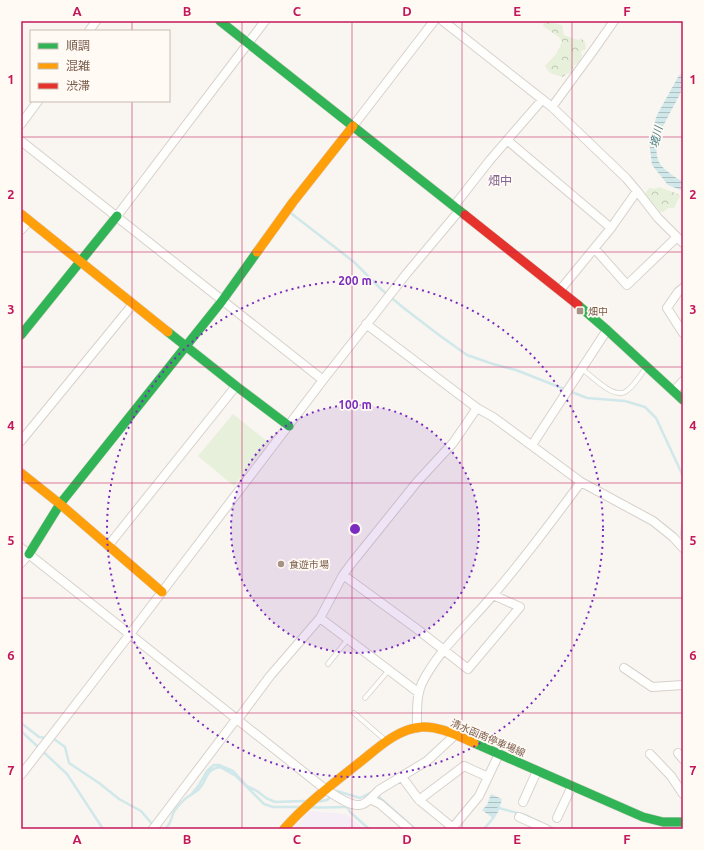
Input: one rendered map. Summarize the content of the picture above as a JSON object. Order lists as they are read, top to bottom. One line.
{"streets":{"street":["清水函南停車場線"]},"districts":["畑中"],"water":["境川"],"places":{"transit":["畑中"],"other":["食遊市場"]},"legend":["順調","混雑","渋滞"],"grid":{"columns":["A","B","C","D","E","F"],"rows":["1","2","3","4","5","6","7"]},"rings":["200 m","100 m"]}
